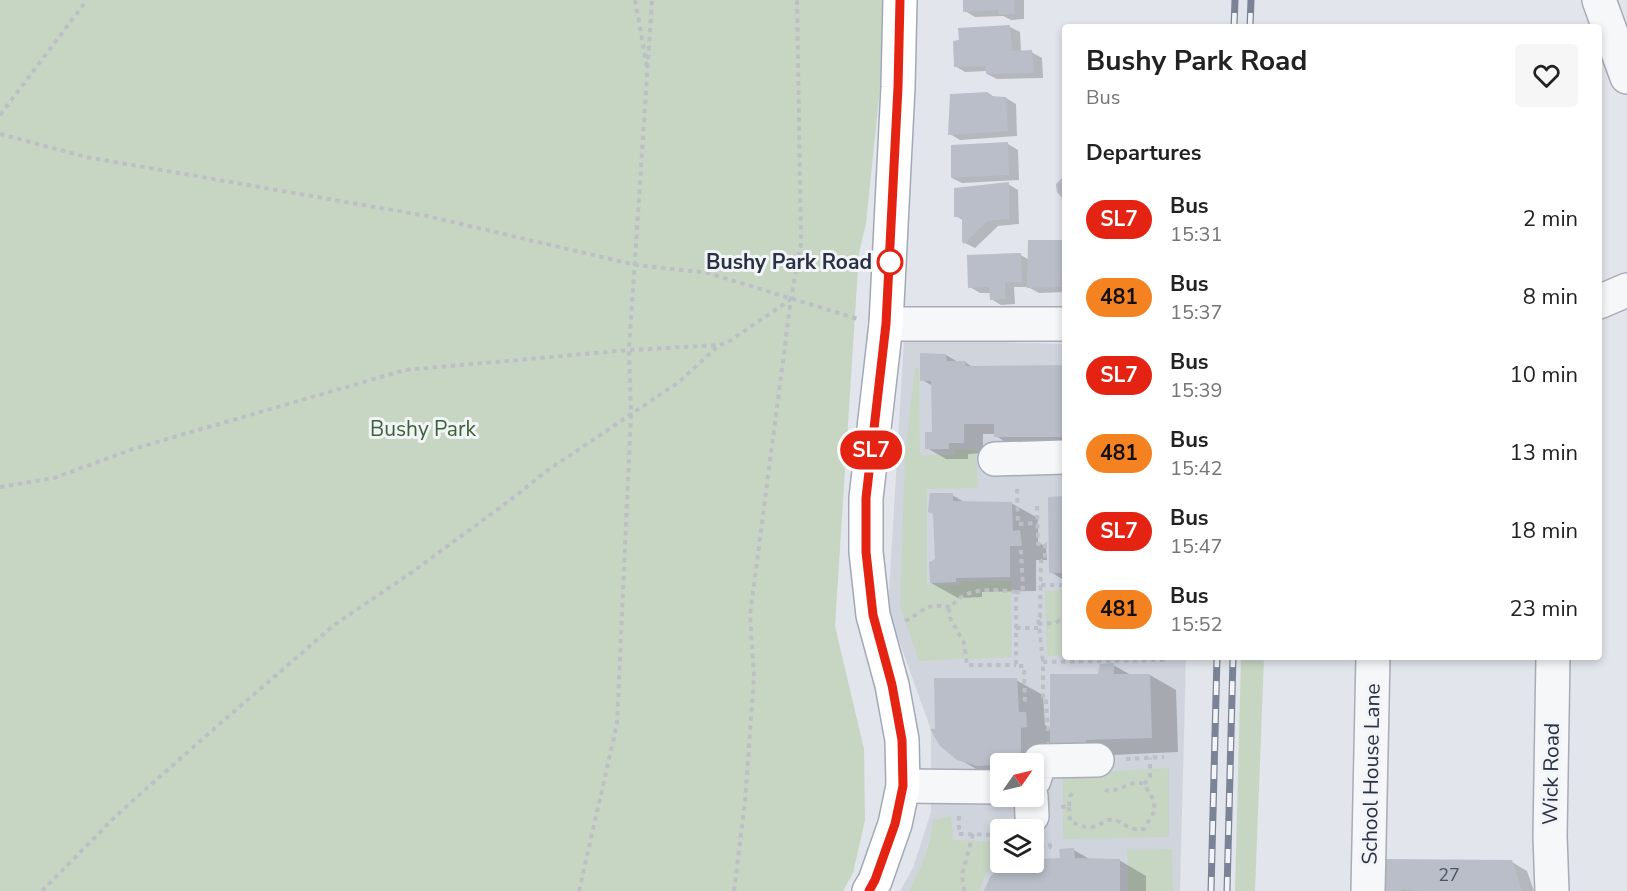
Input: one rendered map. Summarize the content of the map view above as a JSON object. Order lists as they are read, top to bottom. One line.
{"streets":{"street":["School House Lane","Wick Road"]},"parks":["Bushy Park"],"places":["Bushy Park Road"],"lines":["bus line SL7"],"house_numbers":["27"],"north":"top right","page":{"on_map":"SL7","heading":[["Bushy Park Road","Bus"],"Departures"],"list":[{"mark":"SL7","name":"Bus","note":"15:31","value":"2 min"},{"mark":"481","name":"Bus","note":"15:37","value":"8 min"},{"mark":"SL7","name":"Bus","note":"15:39","value":"10 min"},{"mark":"481","name":"Bus","note":"15:42","value":"13 min"},{"mark":"SL7","name":"Bus","note":"15:47","value":"18 min"},{"mark":"481","name":"Bus","note":"15:52","value":"23 min"}]}}
